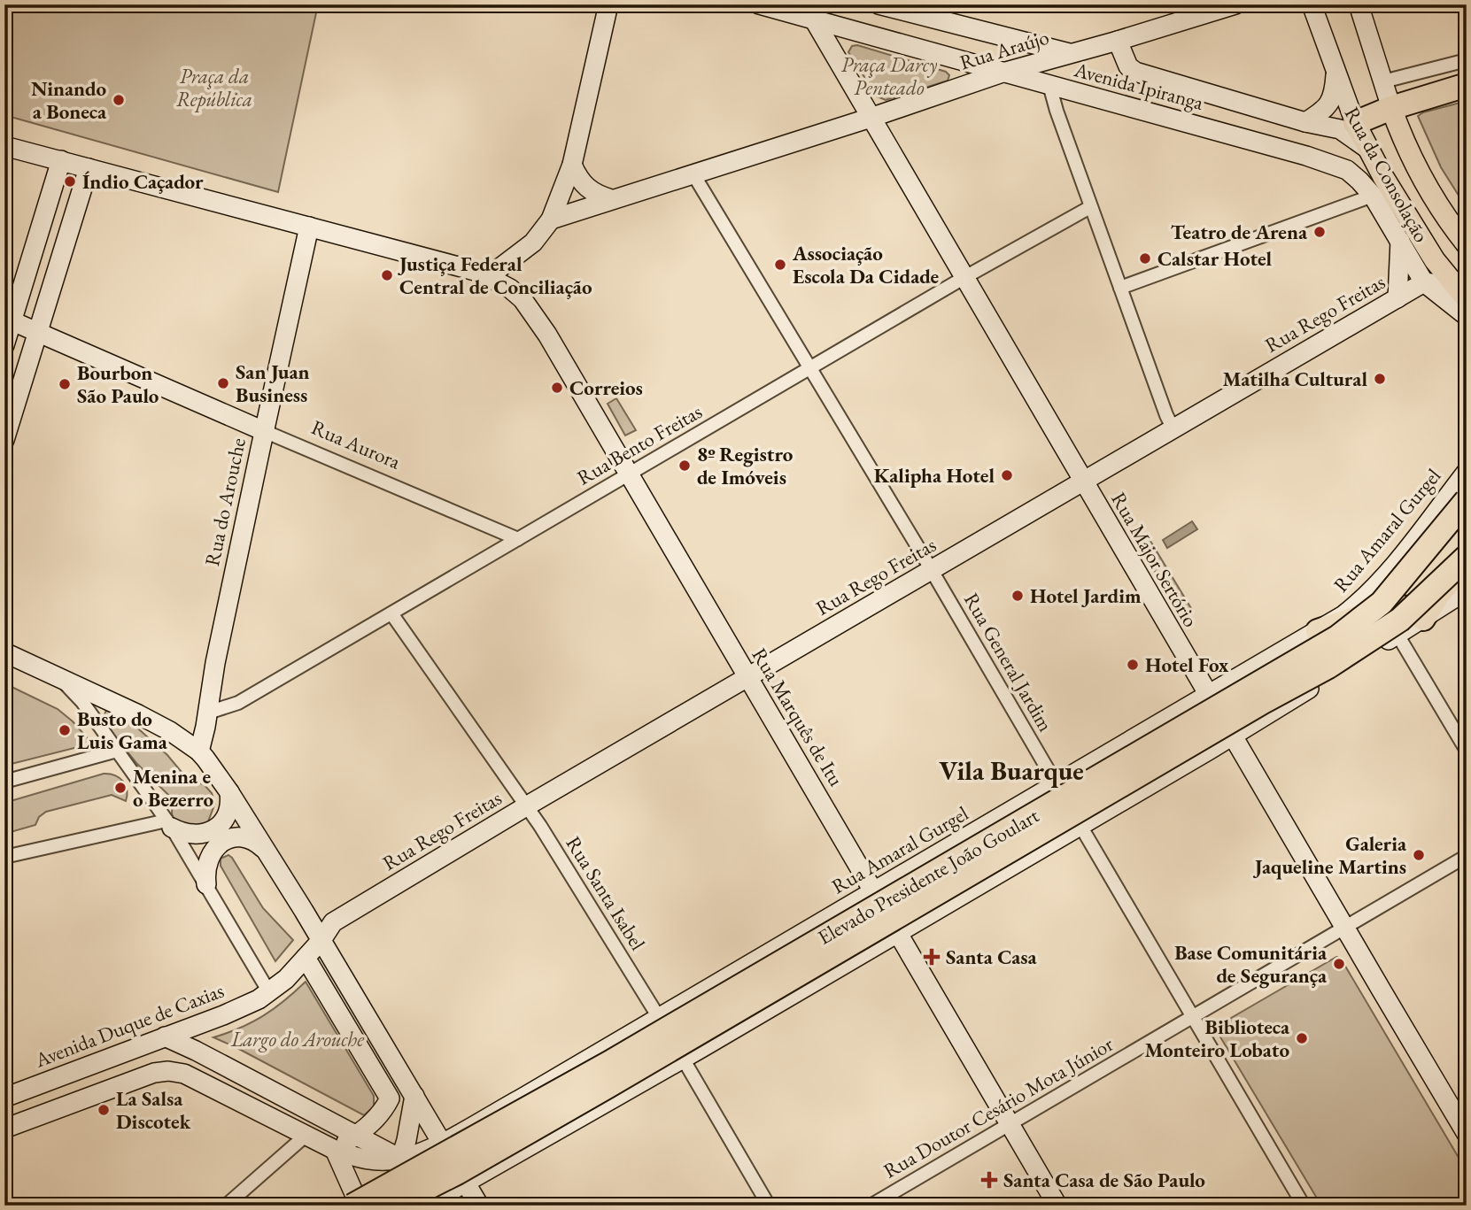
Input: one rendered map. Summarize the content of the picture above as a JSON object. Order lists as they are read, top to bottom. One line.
{"streets":{"highway":["Elevado Presidente João Goulart"],"main road":["Rua da Consolação"],"street":["Rua Araújo","Avenida Ipiranga","Rua Rego Freitas","Rua Aurora","Rua Bento Freitas","Rua do Arouche","Rua Amaral Gurgel","Rua Major Sertório","Rua General Jardim","Rua Marquês de Itu","Rua Santa Isabel","Avenida Duque de Caxias","Rua Doutor Cesário Mota Júnior"]},"crossings":[["Rua Araújo","Avenida Ipiranga"],["Rua Araújo","Rua Major Sertório"],["Rua Araújo","Rua General Jardim"],["Avenida Ipiranga","Rua da Consolação"],["Avenida Ipiranga","Rua Major Sertório"],["Rua da Consolação","Rua Rego Freitas"],["Rua Rego Freitas","Rua Major Sertório"],["Rua Rego Freitas","Rua General Jardim"],["Rua Rego Freitas","Rua Marquês de Itu"],["Rua Rego Freitas","Rua Santa Isabel"],["Rua Aurora","Rua Bento Freitas"],["Rua Aurora","Rua do Arouche"],["Rua Bento Freitas","Rua do Arouche"],["Rua Bento Freitas","Rua Major Sertório"],["Rua Bento Freitas","Rua General Jardim"],["Rua Bento Freitas","Rua Marquês de Itu"],["Rua Bento Freitas","Rua Santa Isabel"],["Rua Amaral Gurgel","Rua Major Sertório"],["Rua Amaral Gurgel","Rua General Jardim"],["Rua Amaral Gurgel","Rua Marquês de Itu"],["Rua Amaral Gurgel","Rua Santa Isabel"],["Rua Major Sertório","Rua Doutor Cesário Mota Júnior"],["Rua General Jardim","Rua Doutor Cesário Mota Júnior"],["Rua Marquês de Itu","Rua Doutor Cesário Mota Júnior"]],"districts":["Vila Buarque"],"parks":["Praça Darcy Penteado","Praça da República","Largo do Arouche"],"places":{"other":["Ninando a Boneca","Índio Caçador","Teatro de Arena","Calstar Hotel","Associação Escola Da Cidade","Justiça Federal Central de Conciliação","Matilha Cultural","San Juan Business","Bourbon São Paulo","Correios","8º Registro de Imóveis","Kalipha Hotel","Hotel Jardim","Hotel Fox","Busto do Luis Gama","Menina e o Bezerro","Galeria Jaqueline Martins","Base Comunitária de Segurança","Biblioteca Monteiro Lobato","La Salsa Discotek"],"health":["Santa Casa","Santa Casa de São Paulo"]}}
